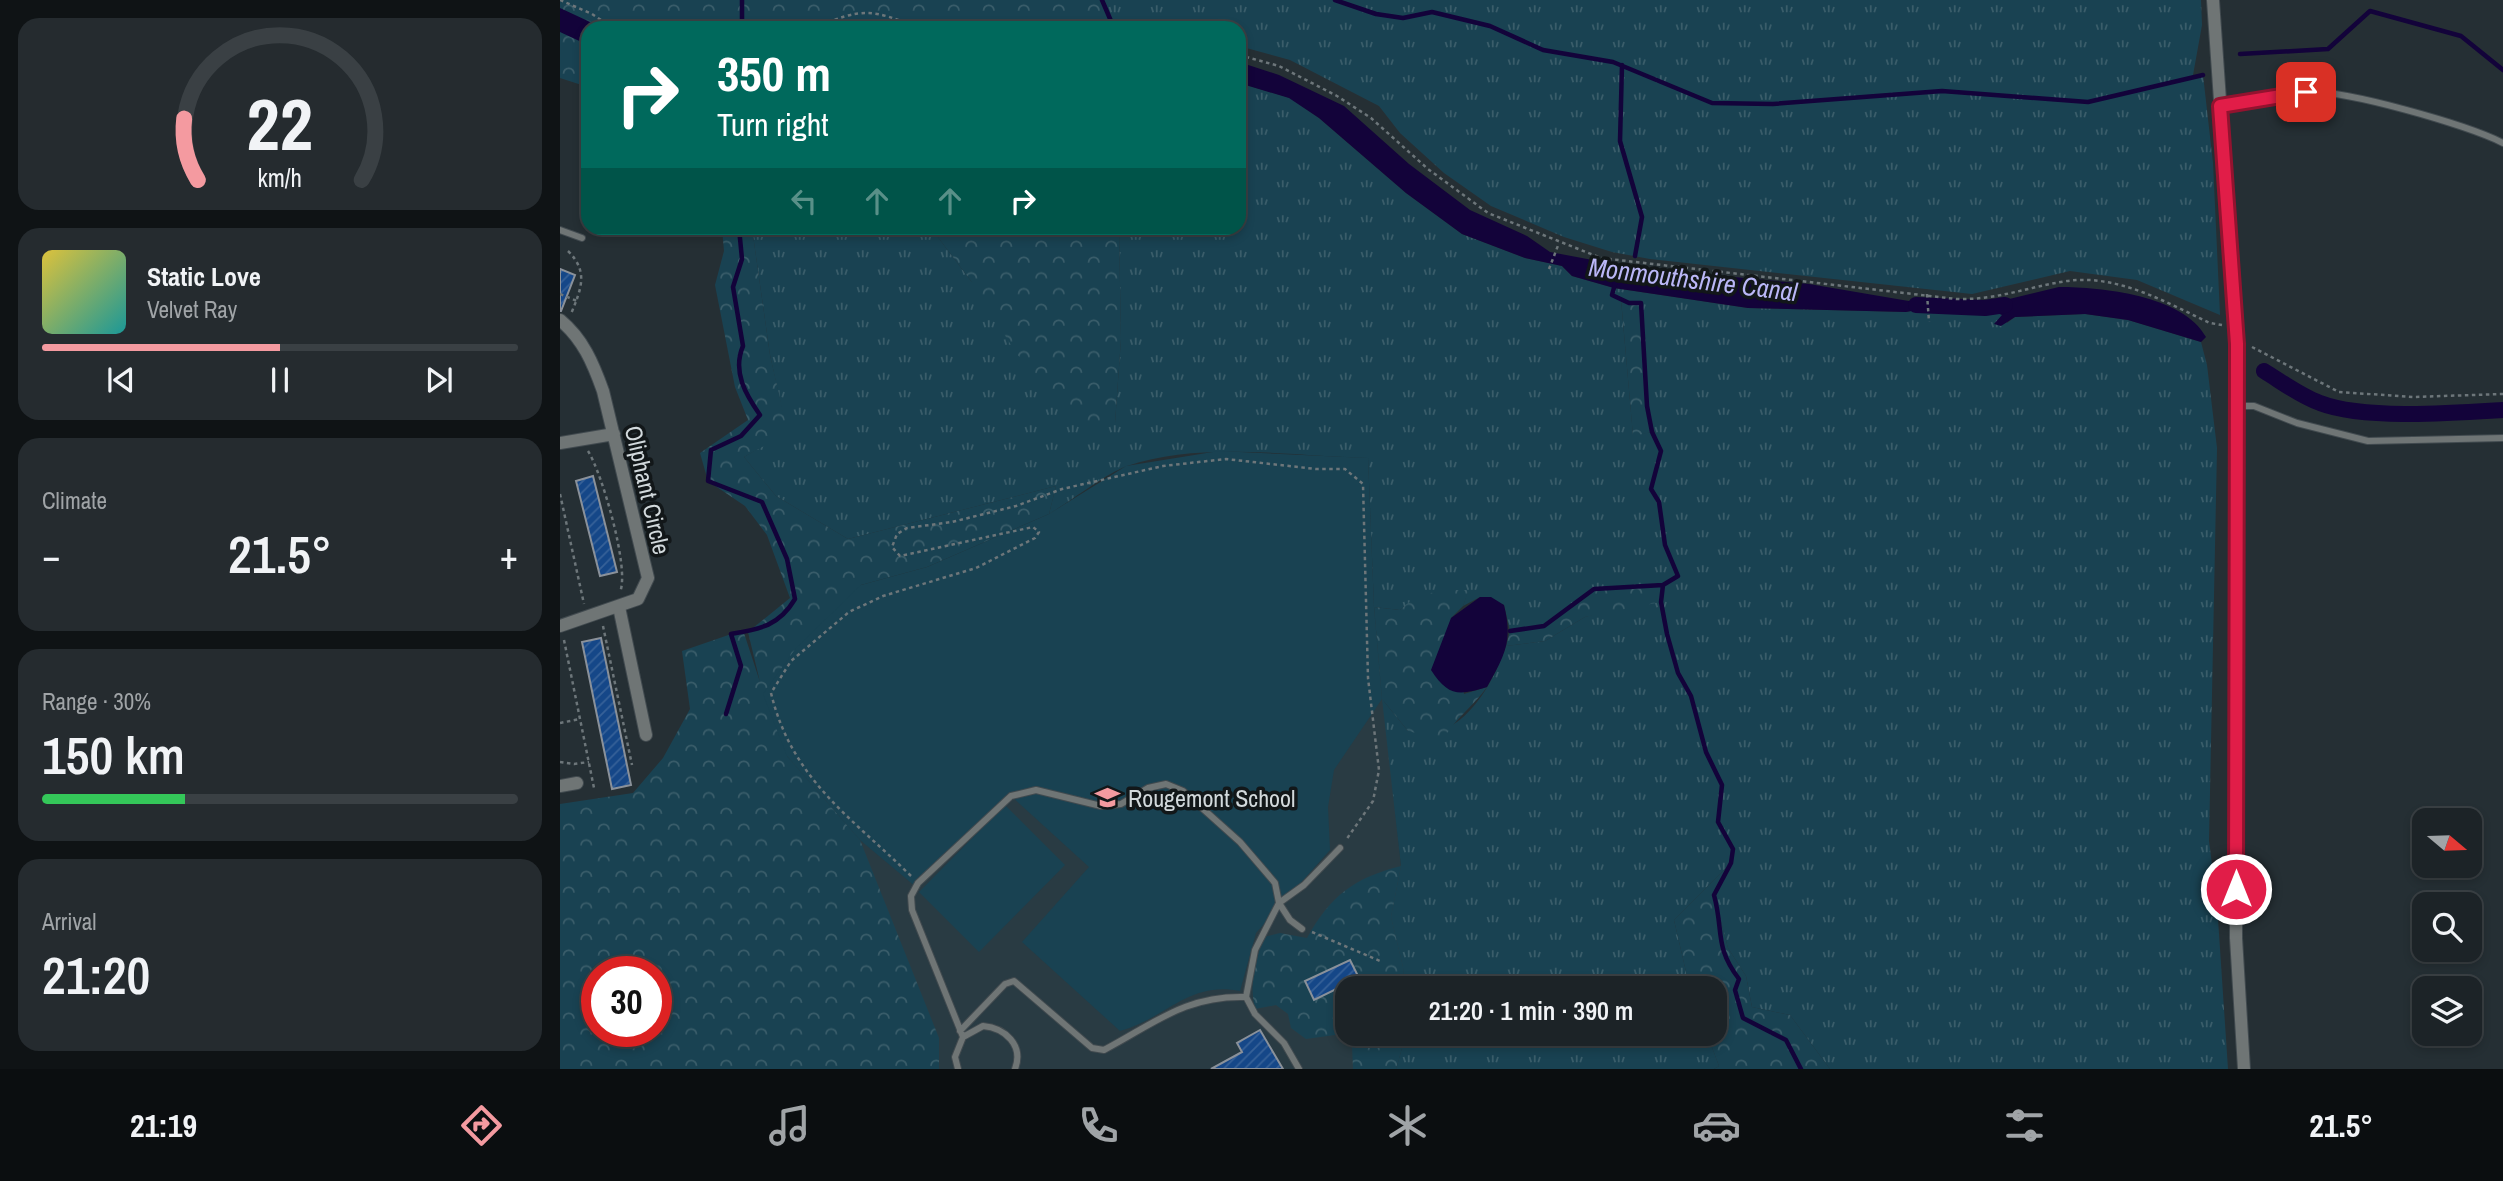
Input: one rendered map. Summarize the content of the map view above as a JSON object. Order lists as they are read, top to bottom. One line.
{"streets":{"street":["Oliphant Circle"]},"water":["Monmouthshire Canal"],"places":{"school or university":["Rougemont School"]},"north":"right","page":{"turn":["350 m","Turn right"],"song":["Static Love","Velvet Ray"],"tile":["Climate",["Range · 30%","150 km"],["Arrival","21:20"]],"heat":["−","21.5°","+"],"limit":"30","trip":"21:20 · 1 min · 390 m","tabs":["21:19","21.5°"],"gauge":["22","km/h"]}}
